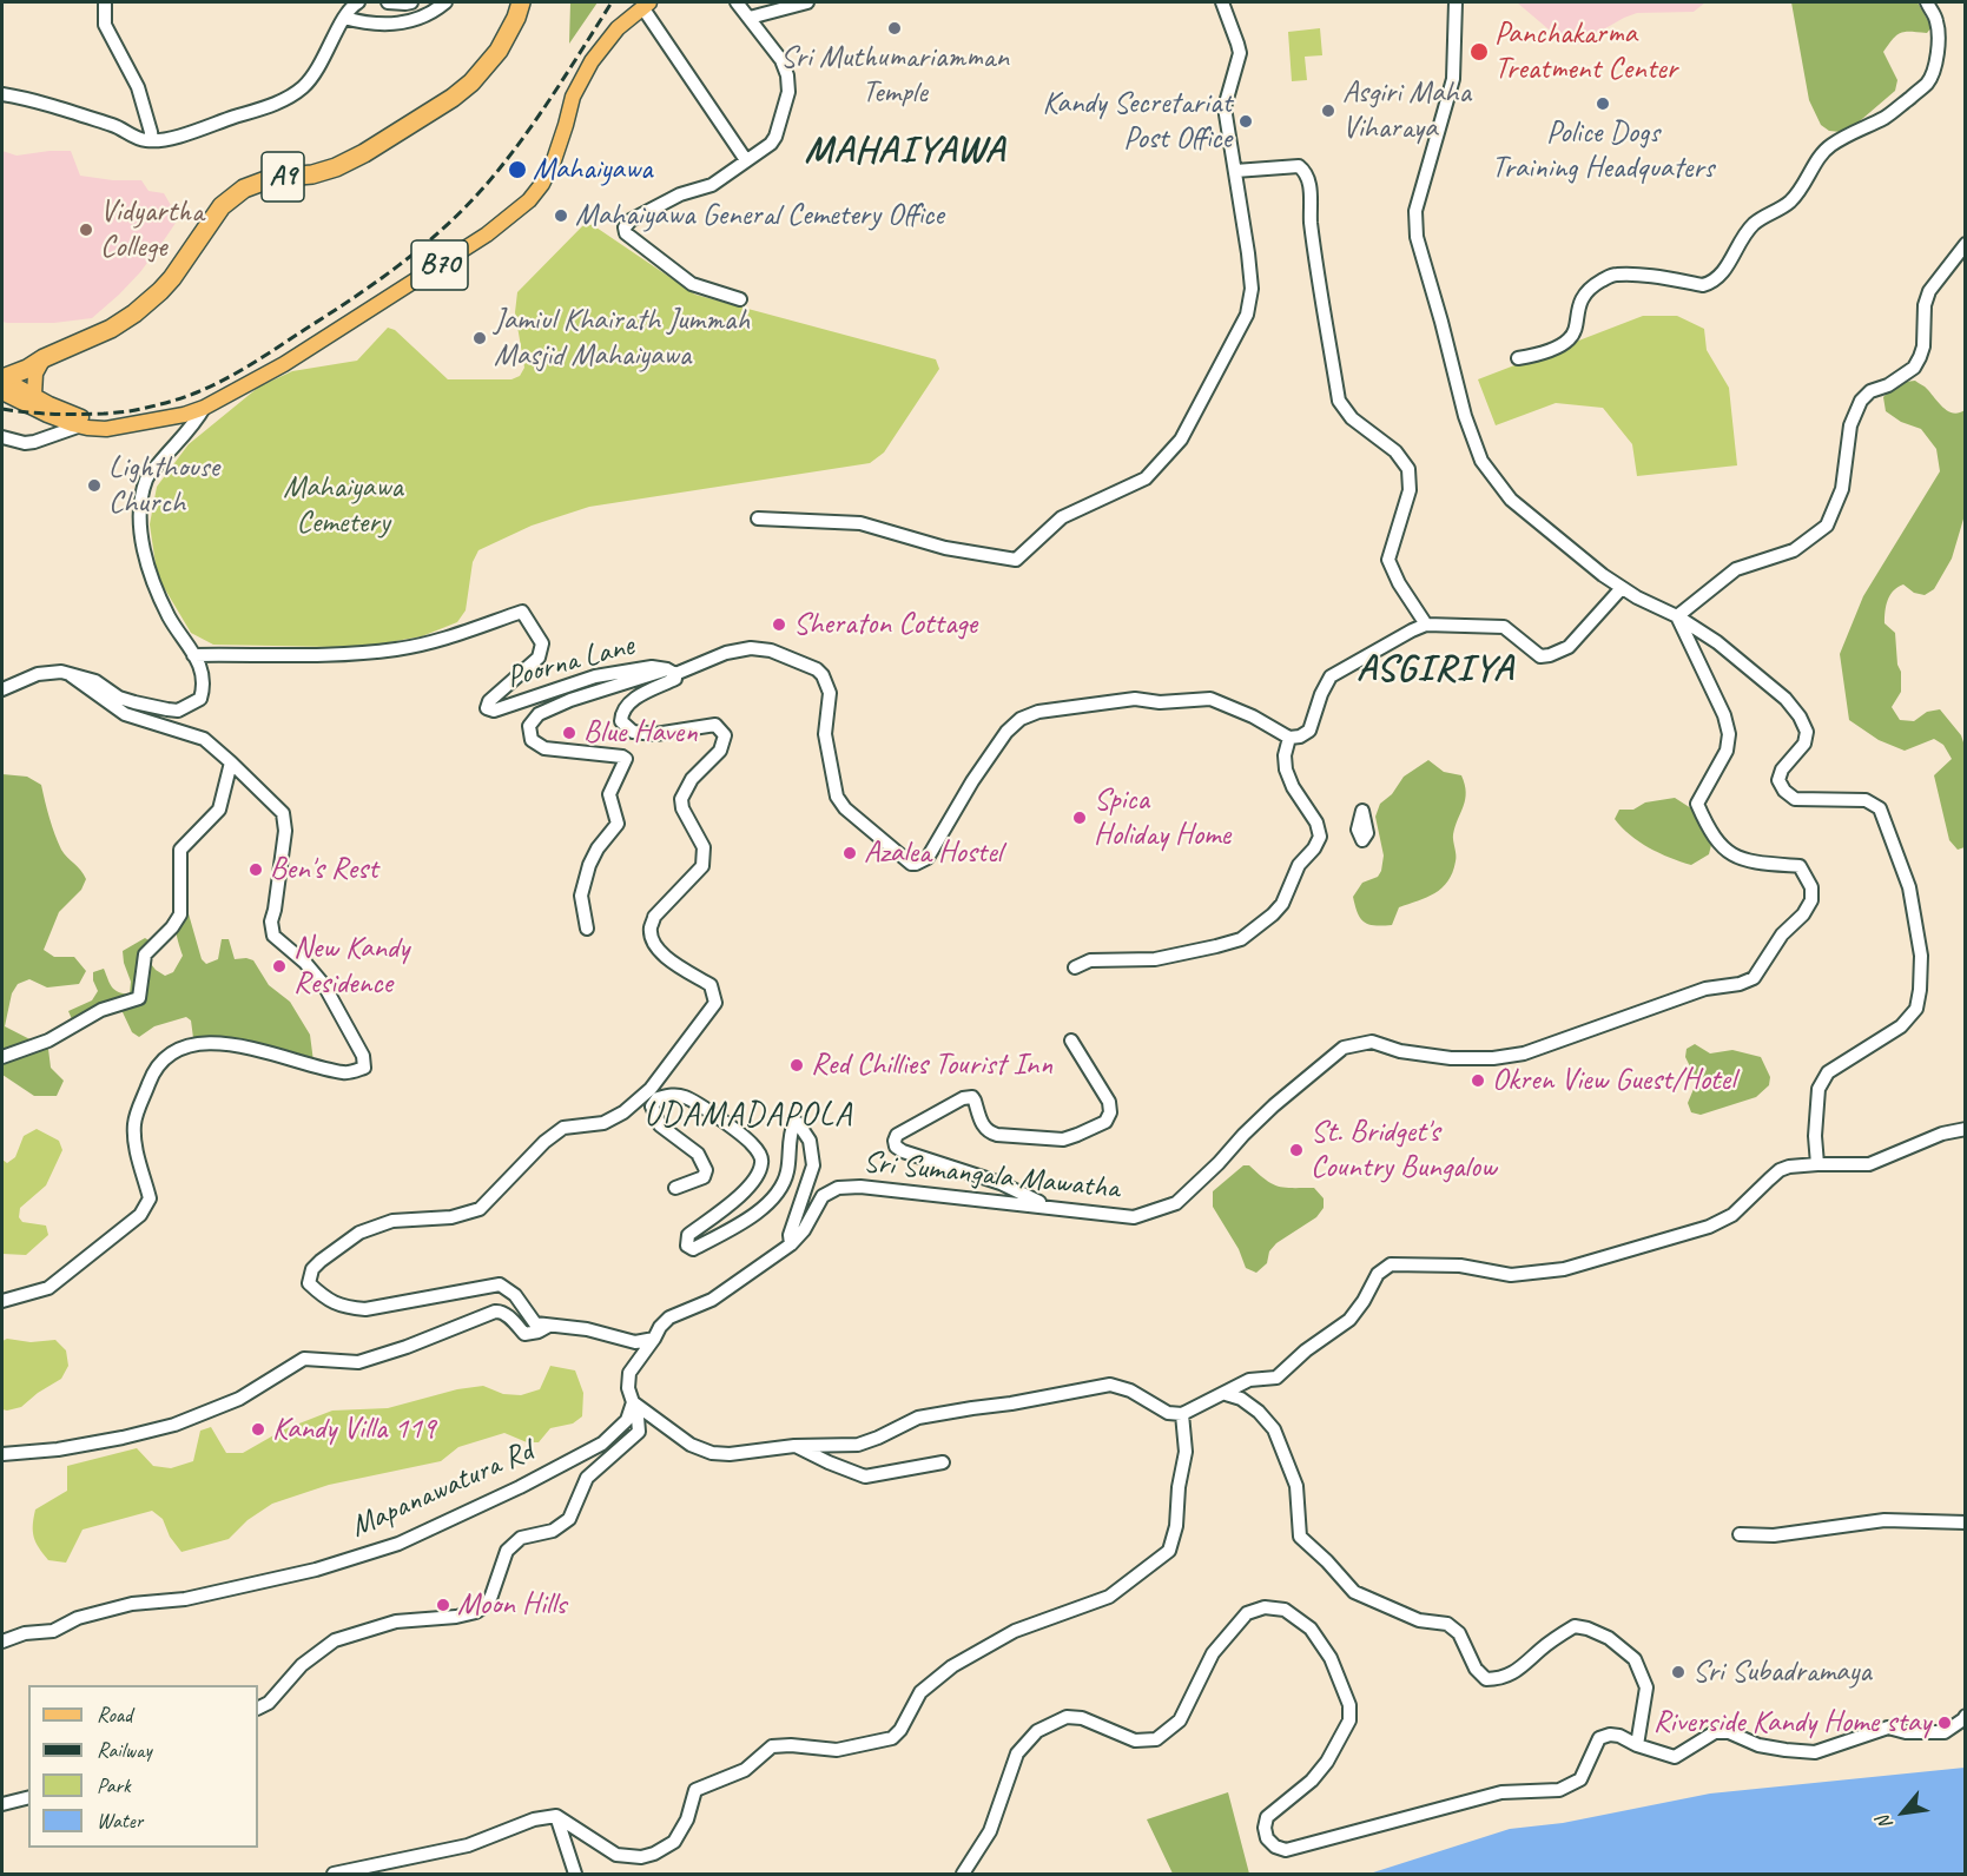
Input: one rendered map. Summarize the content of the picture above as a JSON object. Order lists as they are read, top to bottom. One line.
{"streets":{"highway":["A9"],"main road":["B70"],"street":["Poorna Lane","Sri Sumangala Mawatha","Mapanawatura Rd"]},"crossings":[["A9","B70"]],"districts":["MAHAIYAWA","ASGIRIYA","UDAMADAPOLA"],"parks":["Mahaiyawa Cemetery"],"places":["Sri Muthumariamman Temple","Panchakarma Treatment Center","Police Dogs Training Headquaters","Asgiri Maha Viharaya","Kandy Secretariat Post Office","Mahaiyawa","Mahaiyawa General Cemetery Office","Vidyartha College","Jamiul Khairath Jummah Masjid Mahaiyawa","Lighthouse Church","Sheraton Cottage","Blue Haven","Spica Holiday Home","Azalea Hostel","Ben's Rest","New Kandy Residence","Red Chillies Tourist Inn","Okren View Guest/Hotel","St. Bridget's Country Bungalow","Kandy Villa 119","Moon Hills","Sri Subadramaya","Riverside Kandy Home stay"],"legend":["Road","Railway","Park","Water"],"north":"bottom left"}
